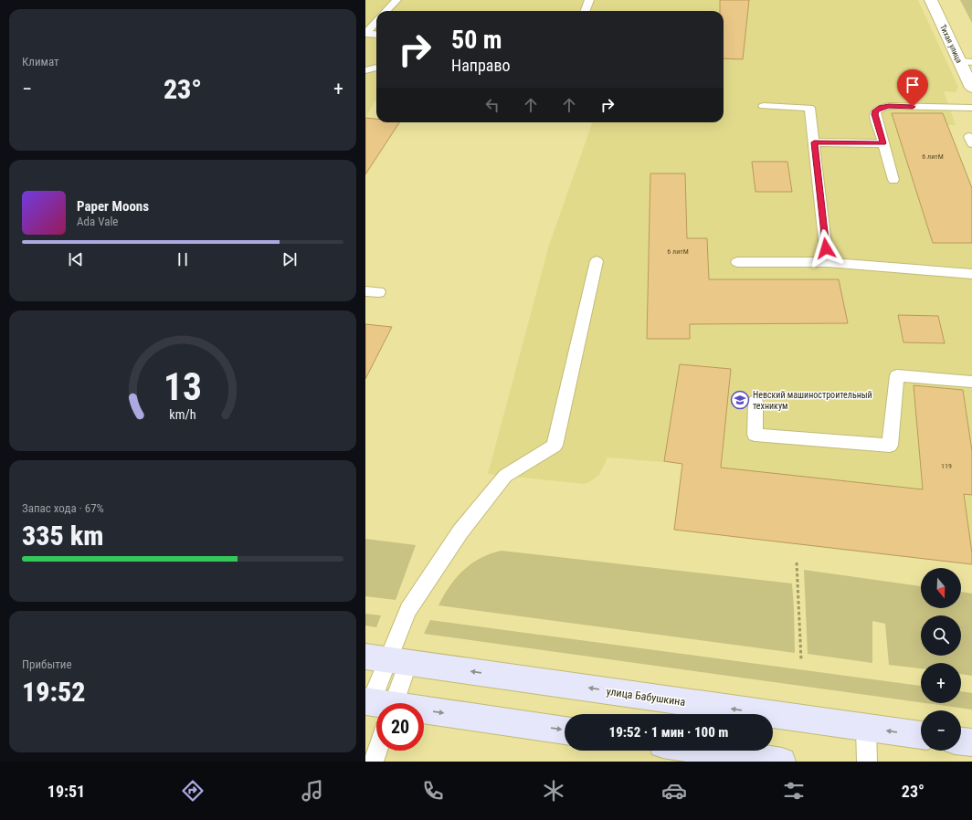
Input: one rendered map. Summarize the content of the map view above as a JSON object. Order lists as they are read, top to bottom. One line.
{"streets":{"main road":["улица Бабушкина"],"street":["Тихая улица"]},"places":{"school or university":["Невский машиностроительный техникум"]},"house_numbers":["6 литМ","6 литМ","119"],"north":"bottom","page":{"tile":["Климат",["Запас хода · 67%","335 km"],["Прибытие","19:52"]],"turn":["50 m","Направо"],"heat":["−","23°","+"],"song":["Paper Moons","Ada Vale"],"map_buttons":["+","−"],"limit":"20","trip":"19:52 · 1 мин · 100 m","tabs":["19:51","23°"],"gauge":["13","km/h"]}}
